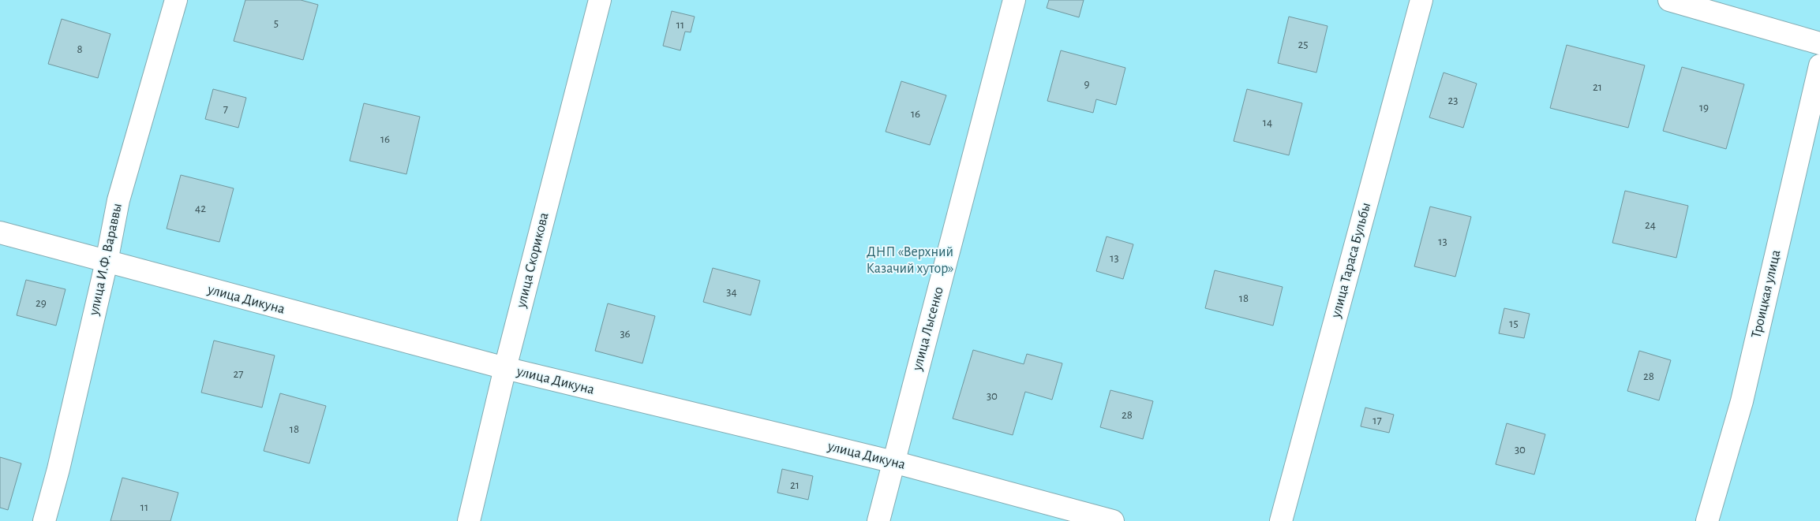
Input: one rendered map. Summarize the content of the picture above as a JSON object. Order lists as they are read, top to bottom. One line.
{"streets":{"street":["улица И.Ф. Вараввы","улица Скорикова","улица Тараса Бульбы","Троицкая улица","улица Дикуна","улица Лысенко"]},"crossings":[["улица И.Ф. Вараввы","улица Дикуна"],["улица Скорикова","улица Дикуна"],["улица Дикуна","улица Лысенко"]],"parks":["ДНП «Верхний Казачий хутор»"],"house_numbers":["5","11","25","8","9","21","23","19","7","16","14","16","42","24","13","13","34","18","29","15","36","27","28","30","28","17","18","30","21","11"]}
